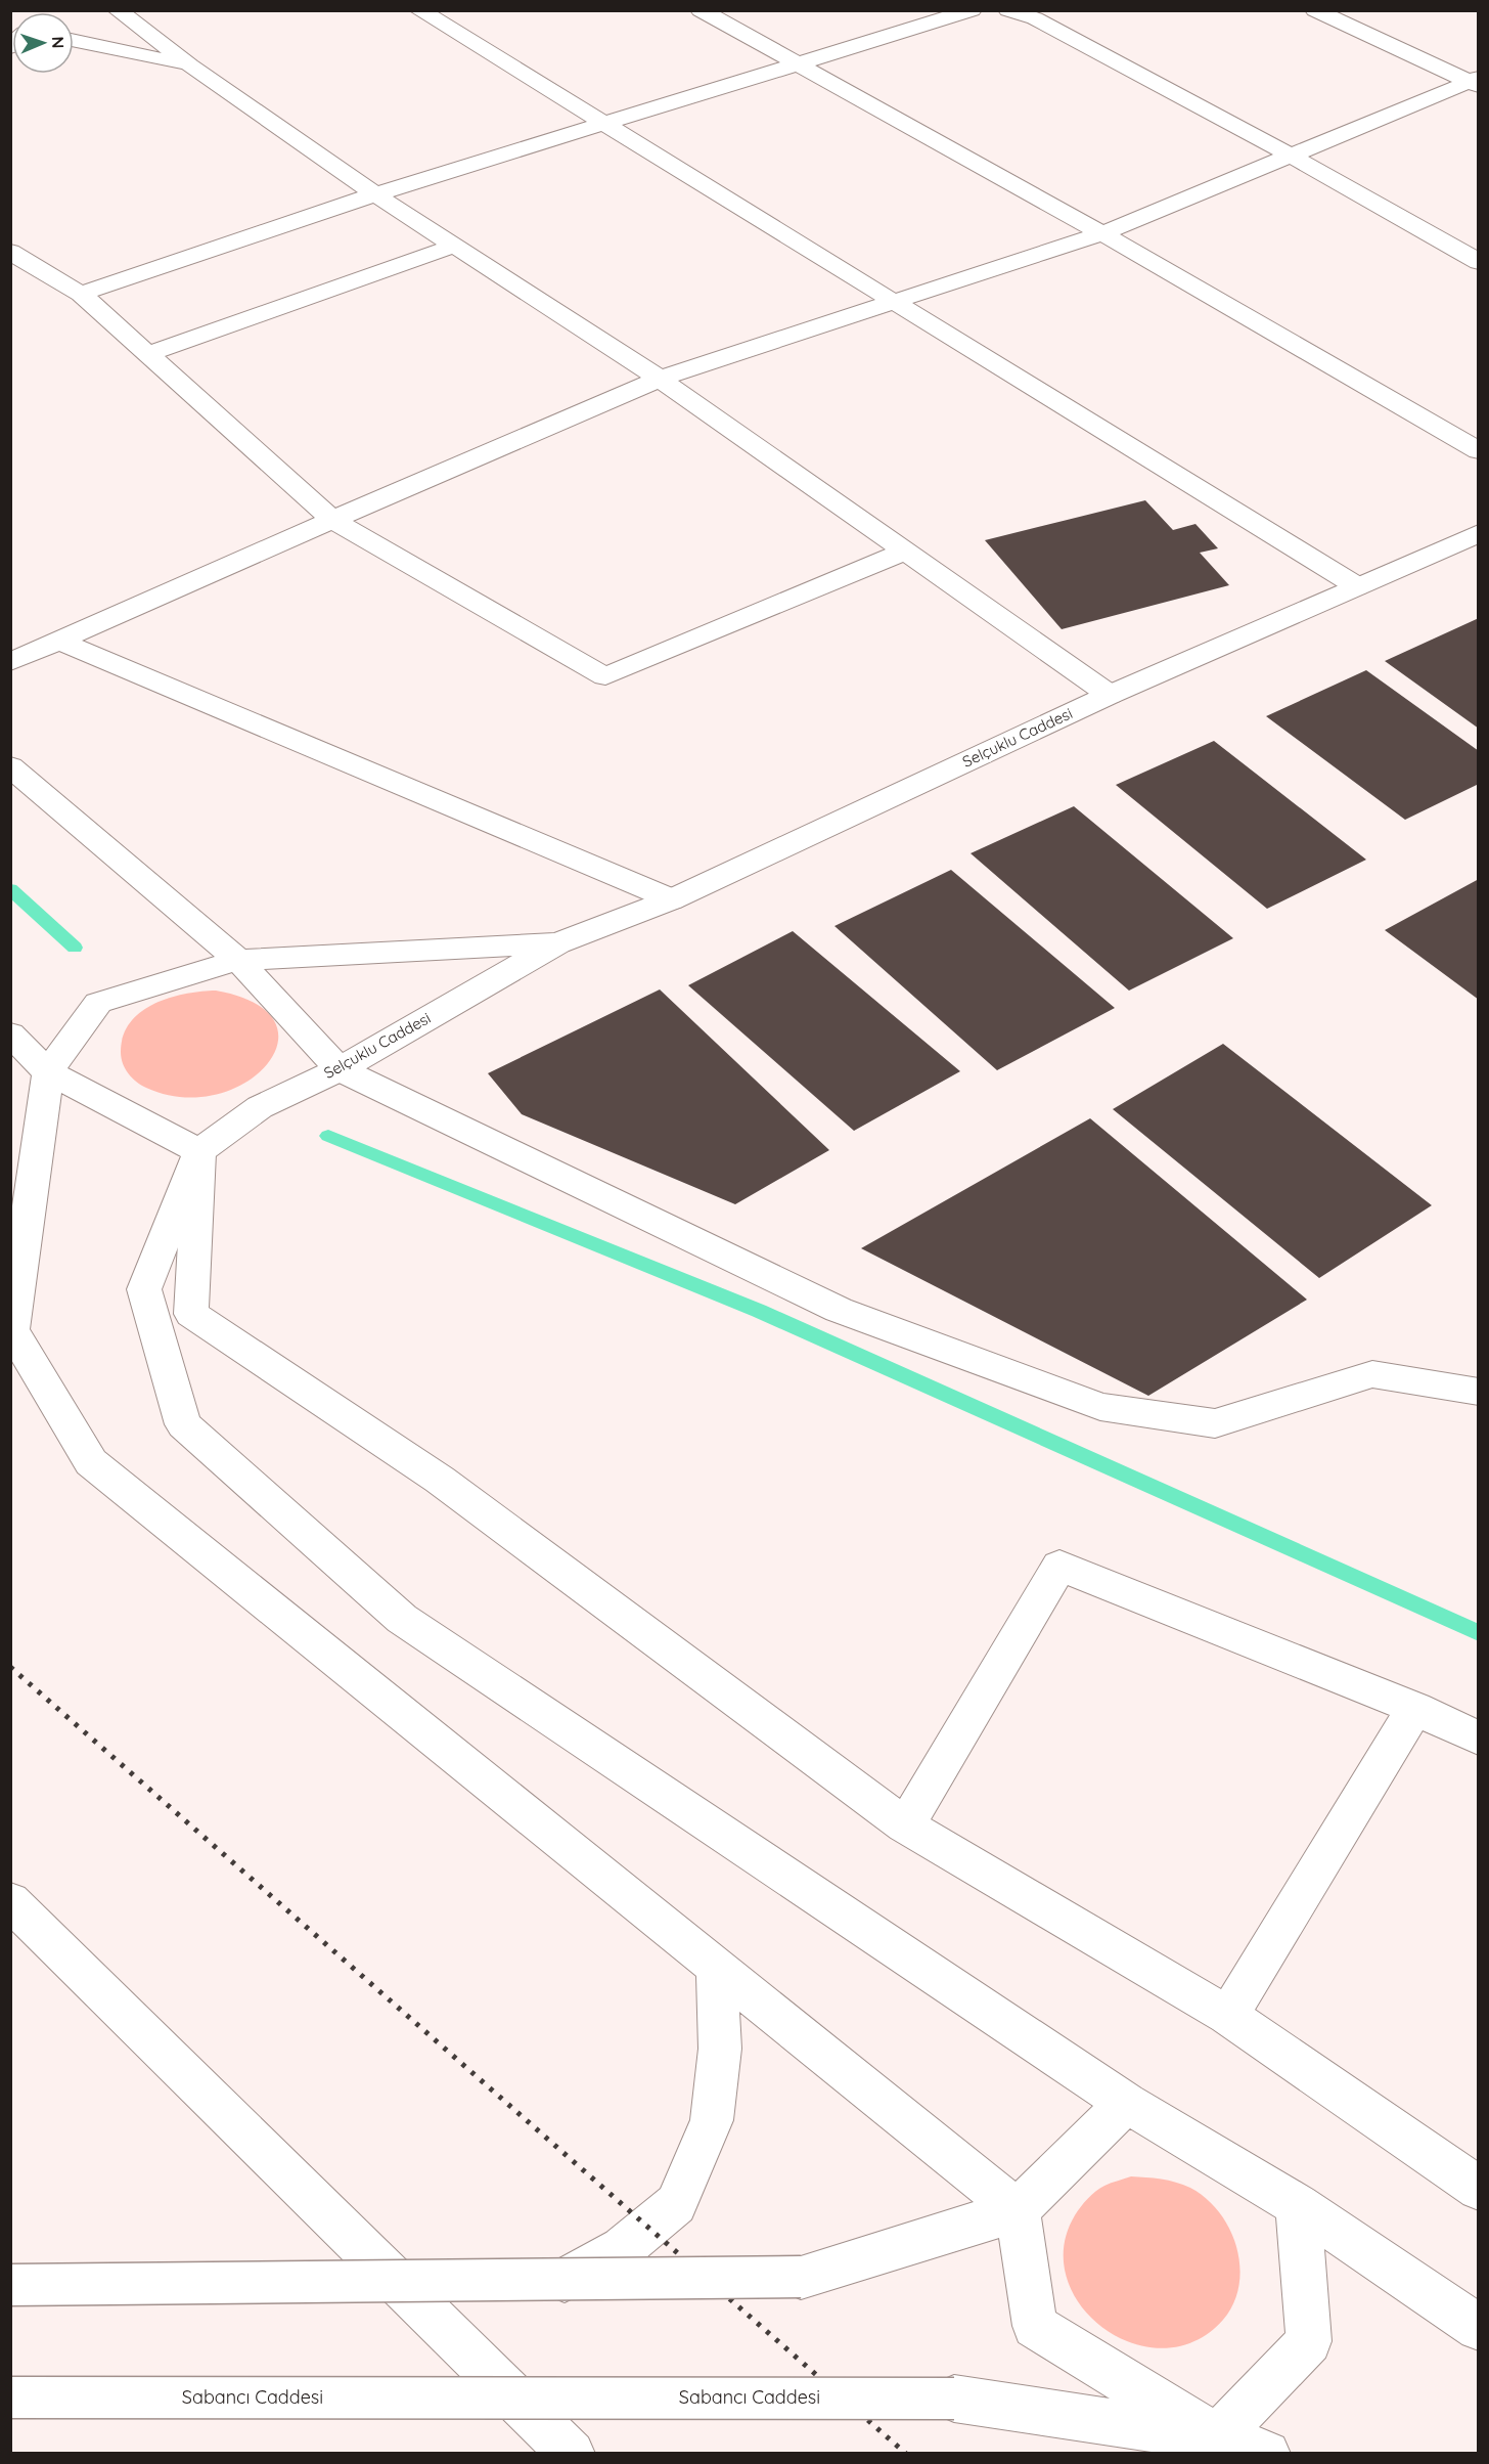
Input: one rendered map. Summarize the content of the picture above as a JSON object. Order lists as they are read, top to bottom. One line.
{"streets":{"street":["Selçuklu Caddesi","Sabancı Caddesi"]},"north":"right"}
